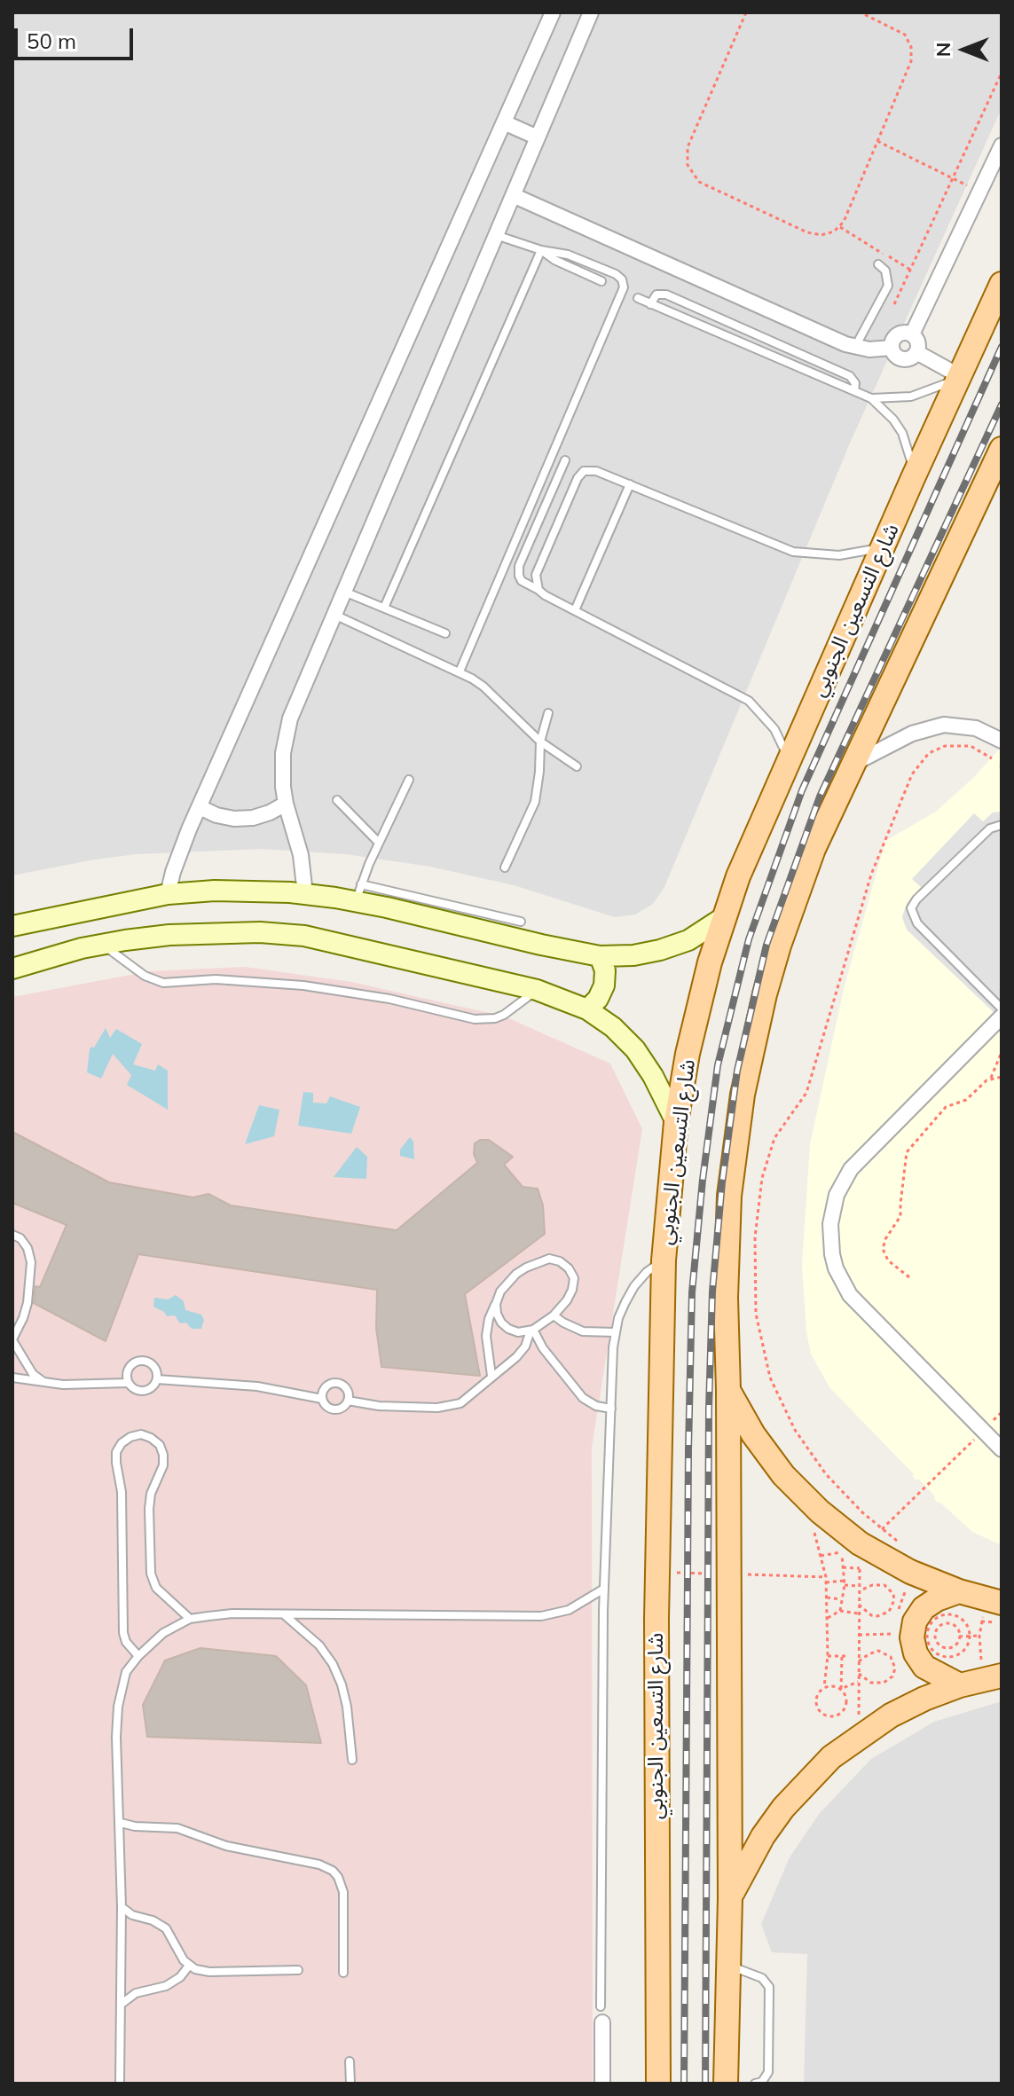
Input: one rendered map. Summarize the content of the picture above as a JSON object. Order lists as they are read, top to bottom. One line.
{"streets":{"main road":["شارع التسعين الجنوبي"]},"scale_bar":"50 m","north":"left"}
